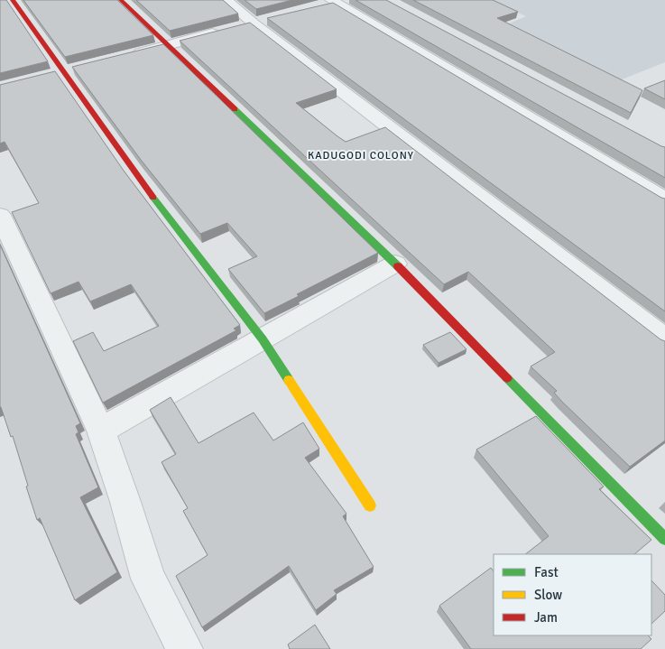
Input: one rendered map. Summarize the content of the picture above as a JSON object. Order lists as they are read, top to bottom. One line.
{"districts":["KADUGODI COLONY"],"legend":["Fast","Slow","Jam"]}
